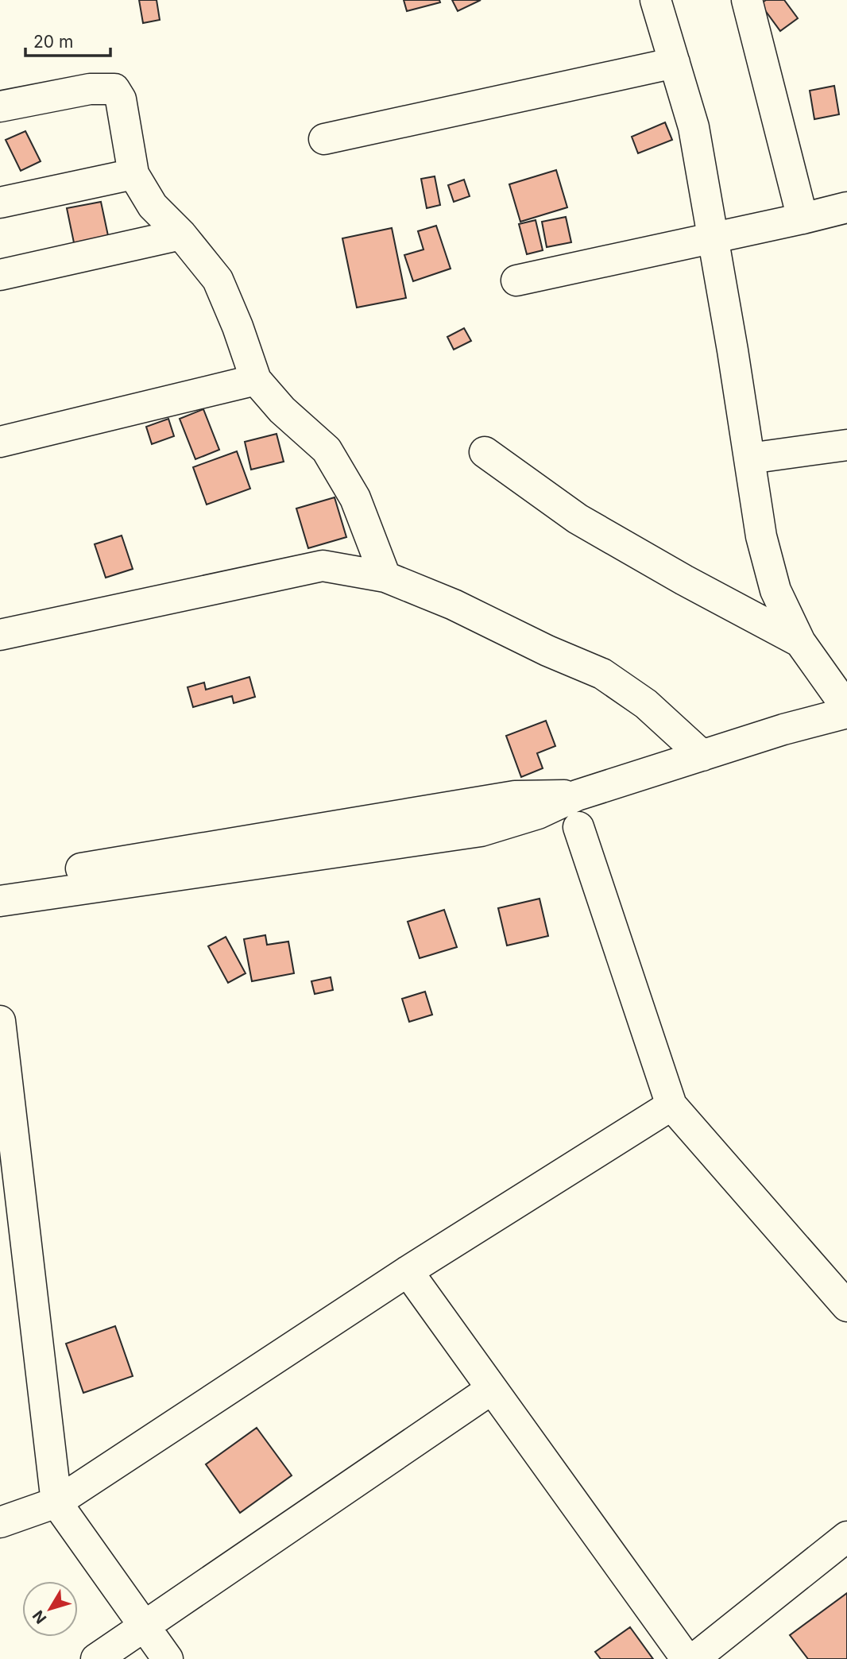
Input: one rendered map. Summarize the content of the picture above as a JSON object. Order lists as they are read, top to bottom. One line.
{"scale_bar":"20 m","north":"bottom left"}
